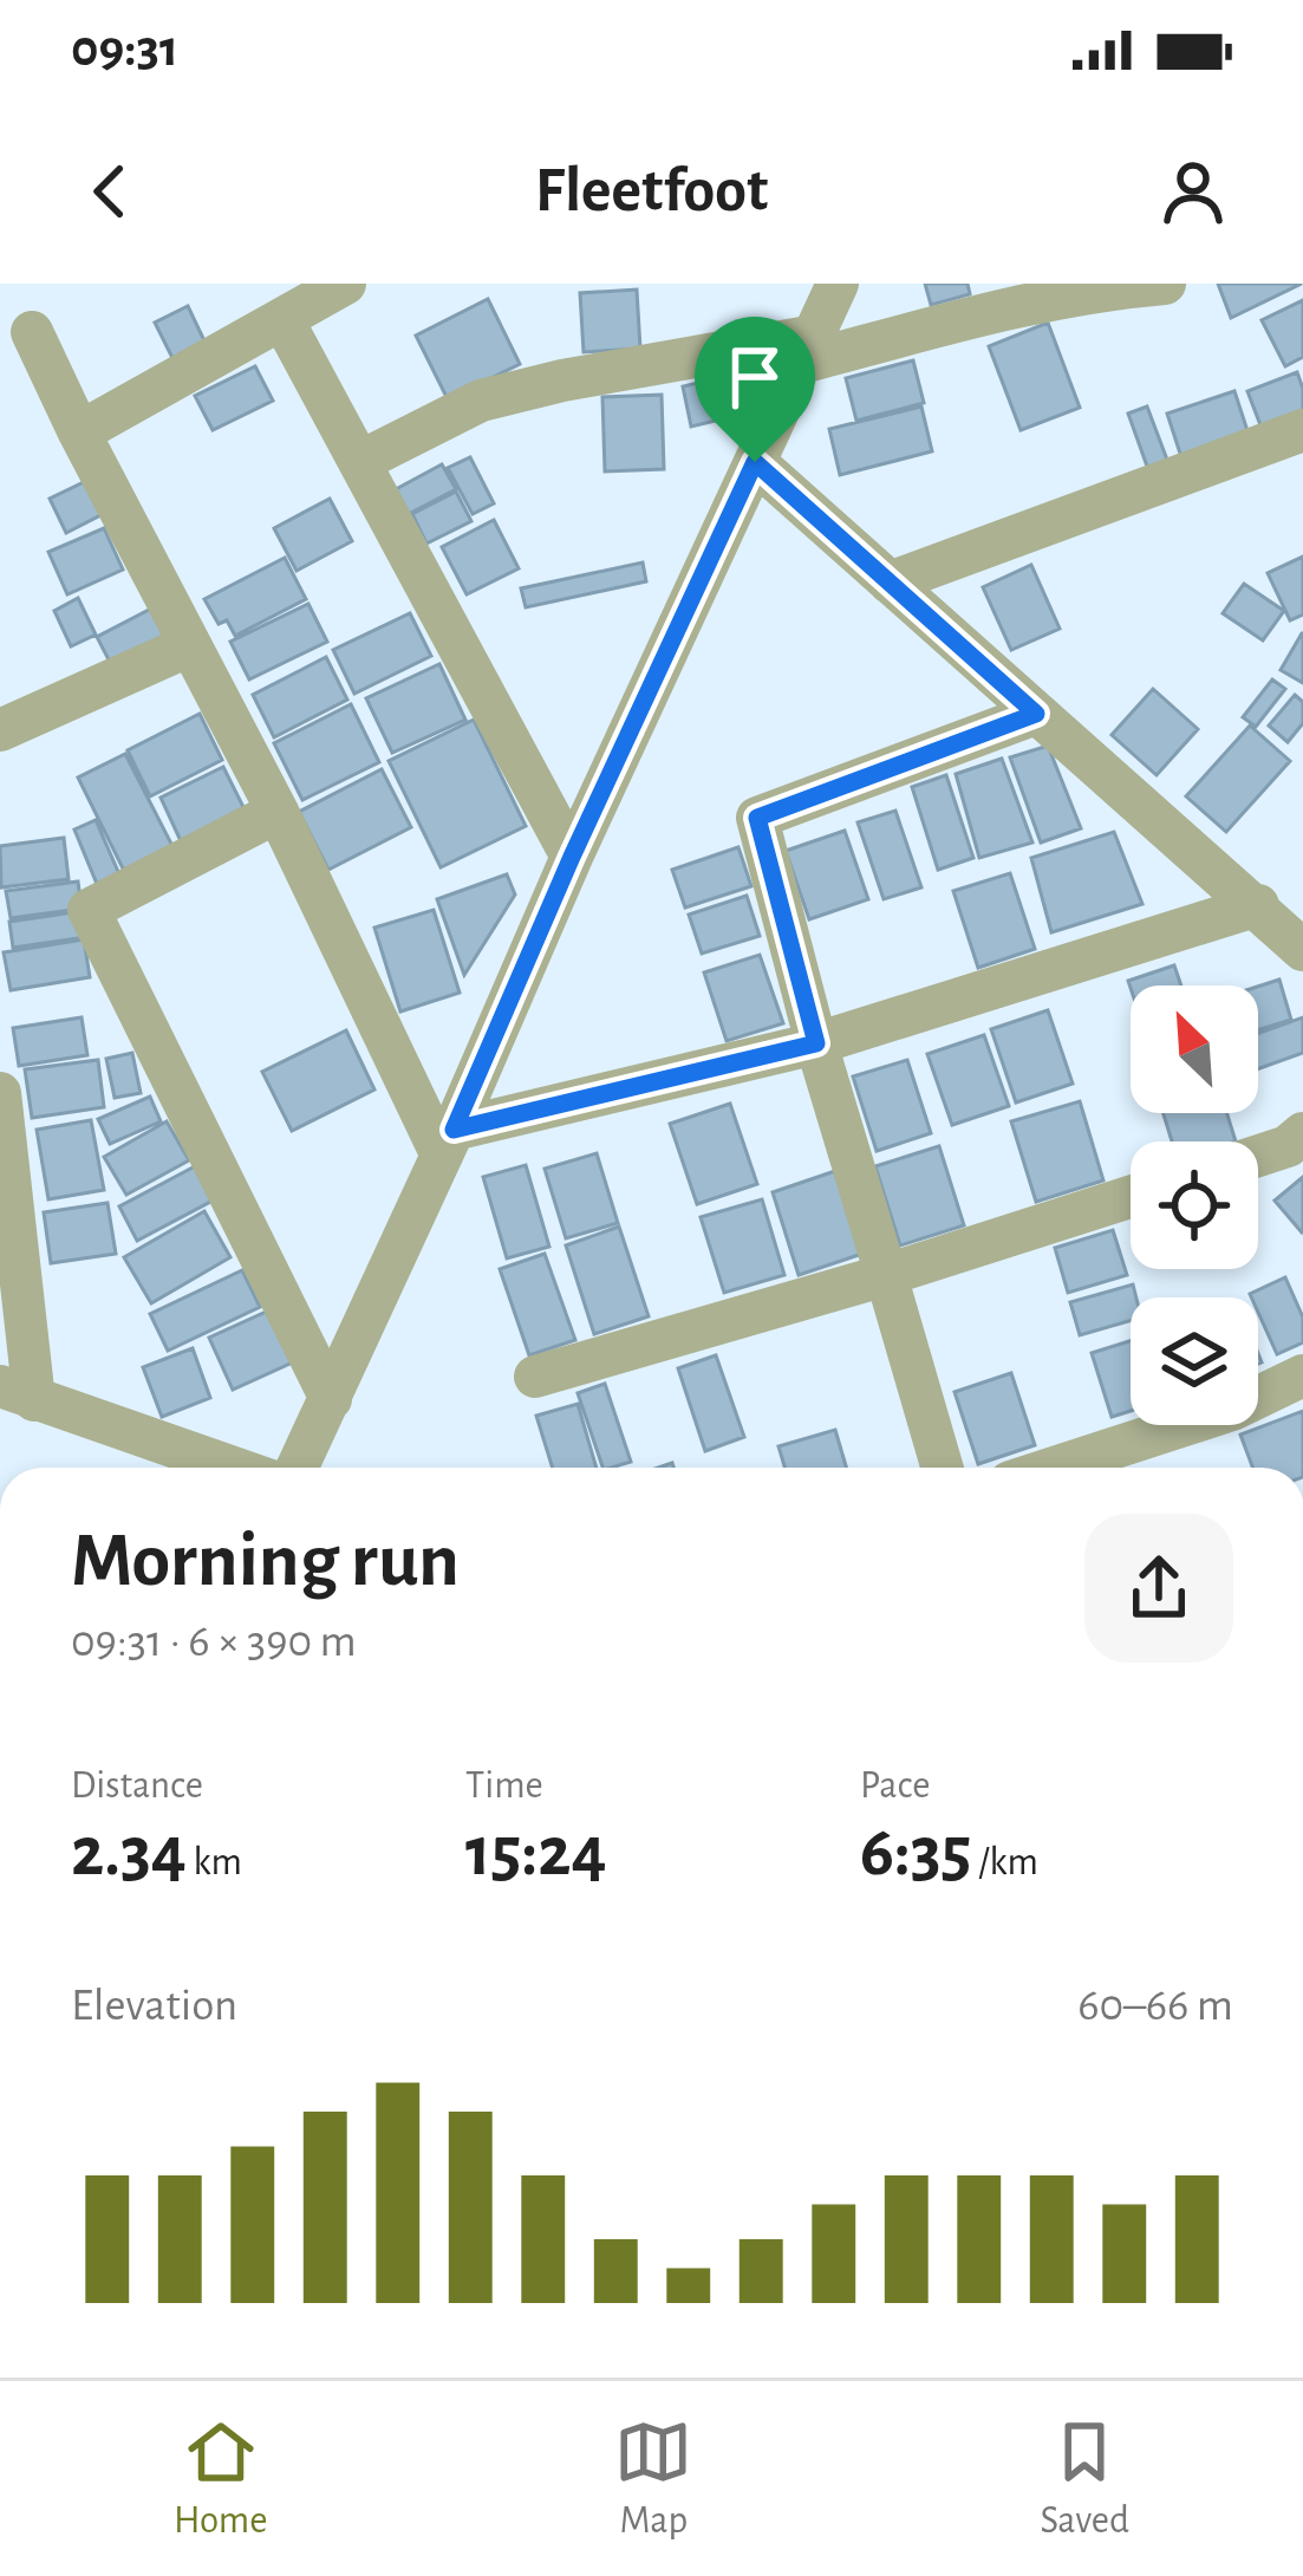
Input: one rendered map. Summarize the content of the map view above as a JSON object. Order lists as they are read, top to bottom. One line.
{"north":"top left","page":{"status":"09:31","header":"Fleetfoot","heading":["Morning run","09:31 · 6 × 390 m"],"stats":[["Distance","2.34 km"],["Time","15:24"],["Pace","6:35 /km"]],"chart":["Elevation","60–66 m"],"tabs":["Home","Map","Saved"]}}
